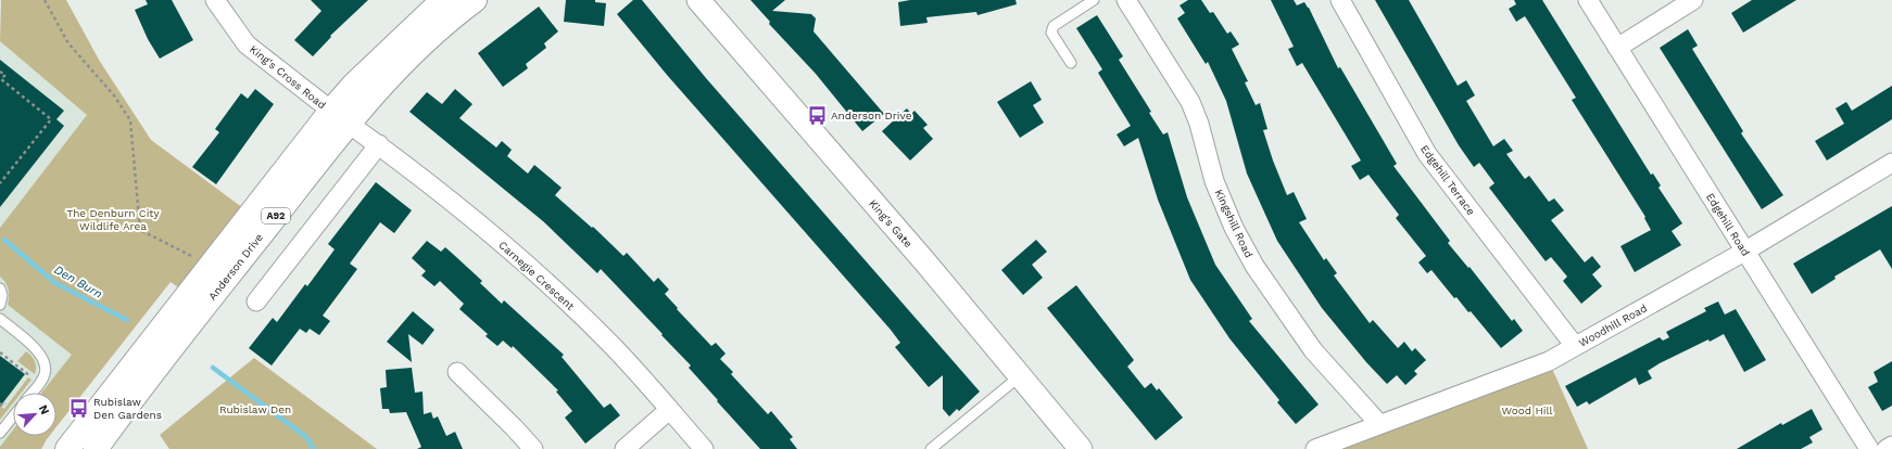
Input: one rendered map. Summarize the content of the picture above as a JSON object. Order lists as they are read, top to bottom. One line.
{"streets":{"main road":["A92","Anderson Drive"],"street":["King's Cross Road","Edgehill Terrace","King's Gate","Kingshill Road","Edgehill Road","Carnegie Crescent","Woodhill Road"]},"crossings":[["King's Cross Road","Anderson Drive"],["King's Cross Road","Carnegie Crescent"],["Edgehill Terrace","Woodhill Road"],["Kingshill Road","Woodhill Road"],["Edgehill Road","Woodhill Road"],["Anderson Drive","Carnegie Crescent"]],"water":["Den Burn"],"parks":["The Denburn City Wildlife Area","Rubislaw Den","Wood Hill"],"places":{"bus stop":["Anderson Drive","Rubislaw Den Gardens"]},"north":"top right"}
